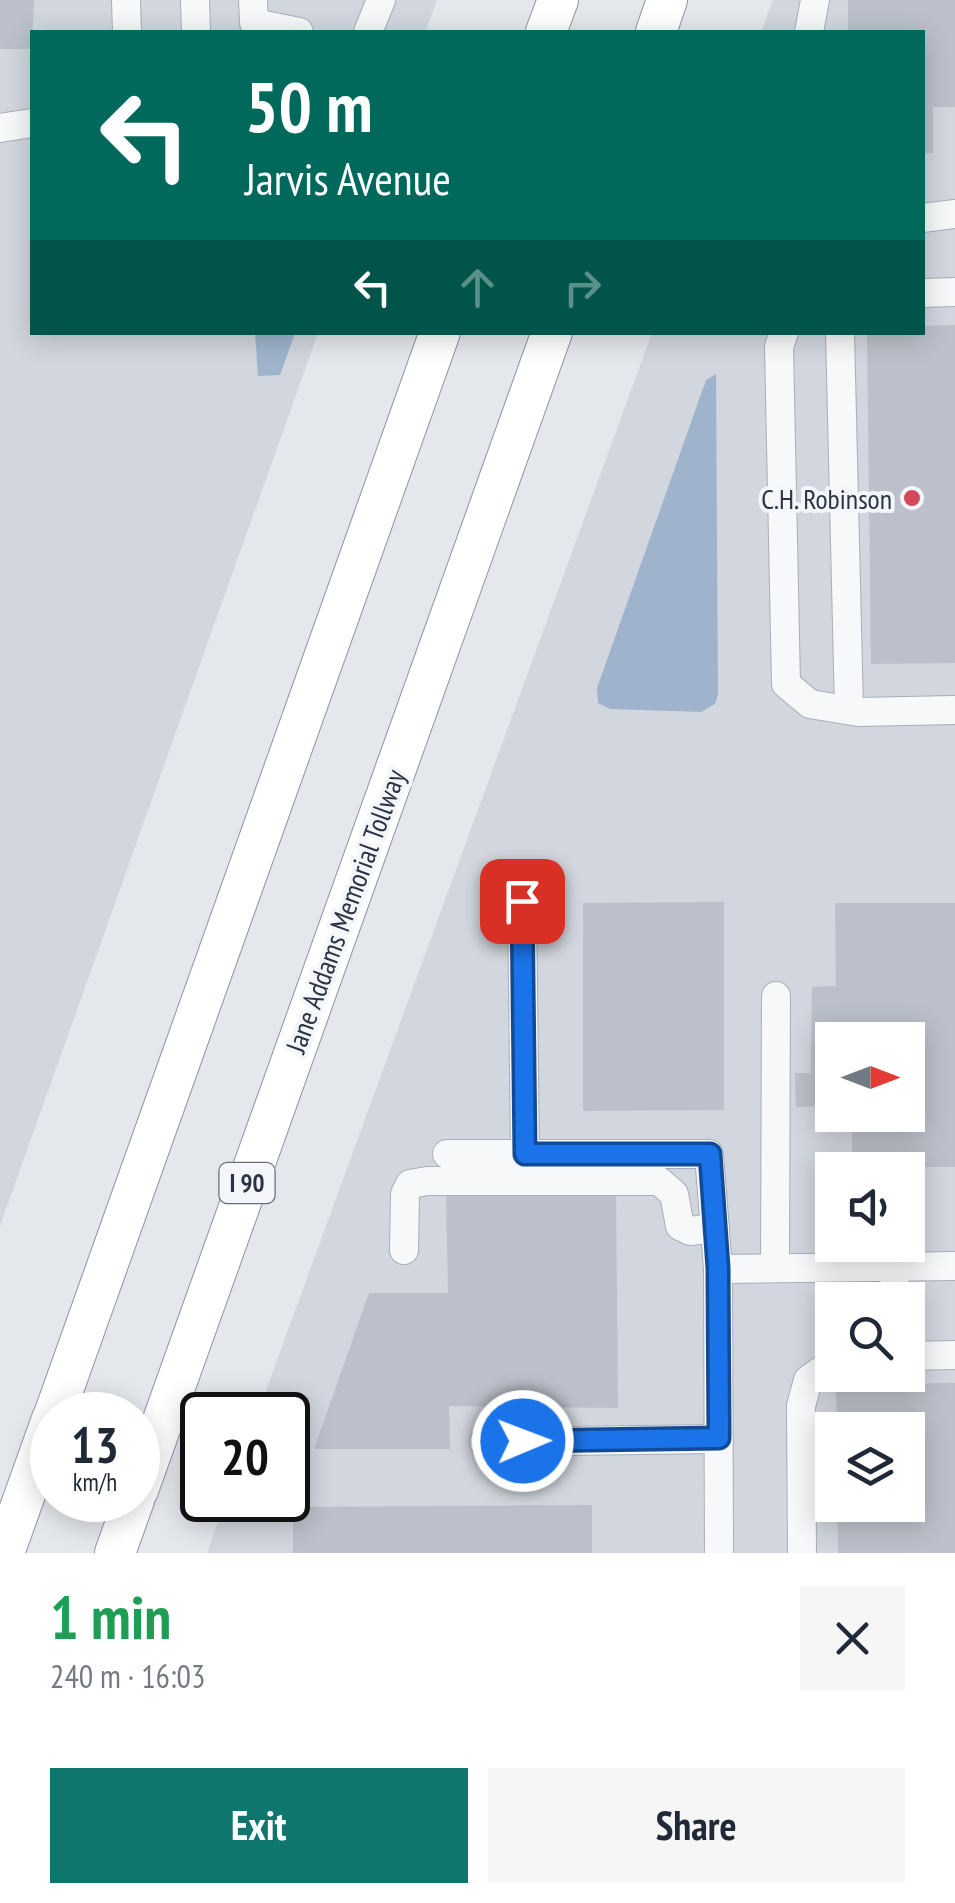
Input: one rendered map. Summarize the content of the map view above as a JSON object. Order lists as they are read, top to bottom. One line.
{"streets":{"highway":["Jane Addams Memorial Tollway","I 90"]},"places":["C.H. Robinson"],"north":"right","page":{"turn":["50 m","Jarvis Avenue"],"speed":"13 km/h","limit":"20","heading":["1 min","240 m · 16:03"],"buttons":["Exit","Share"]}}
